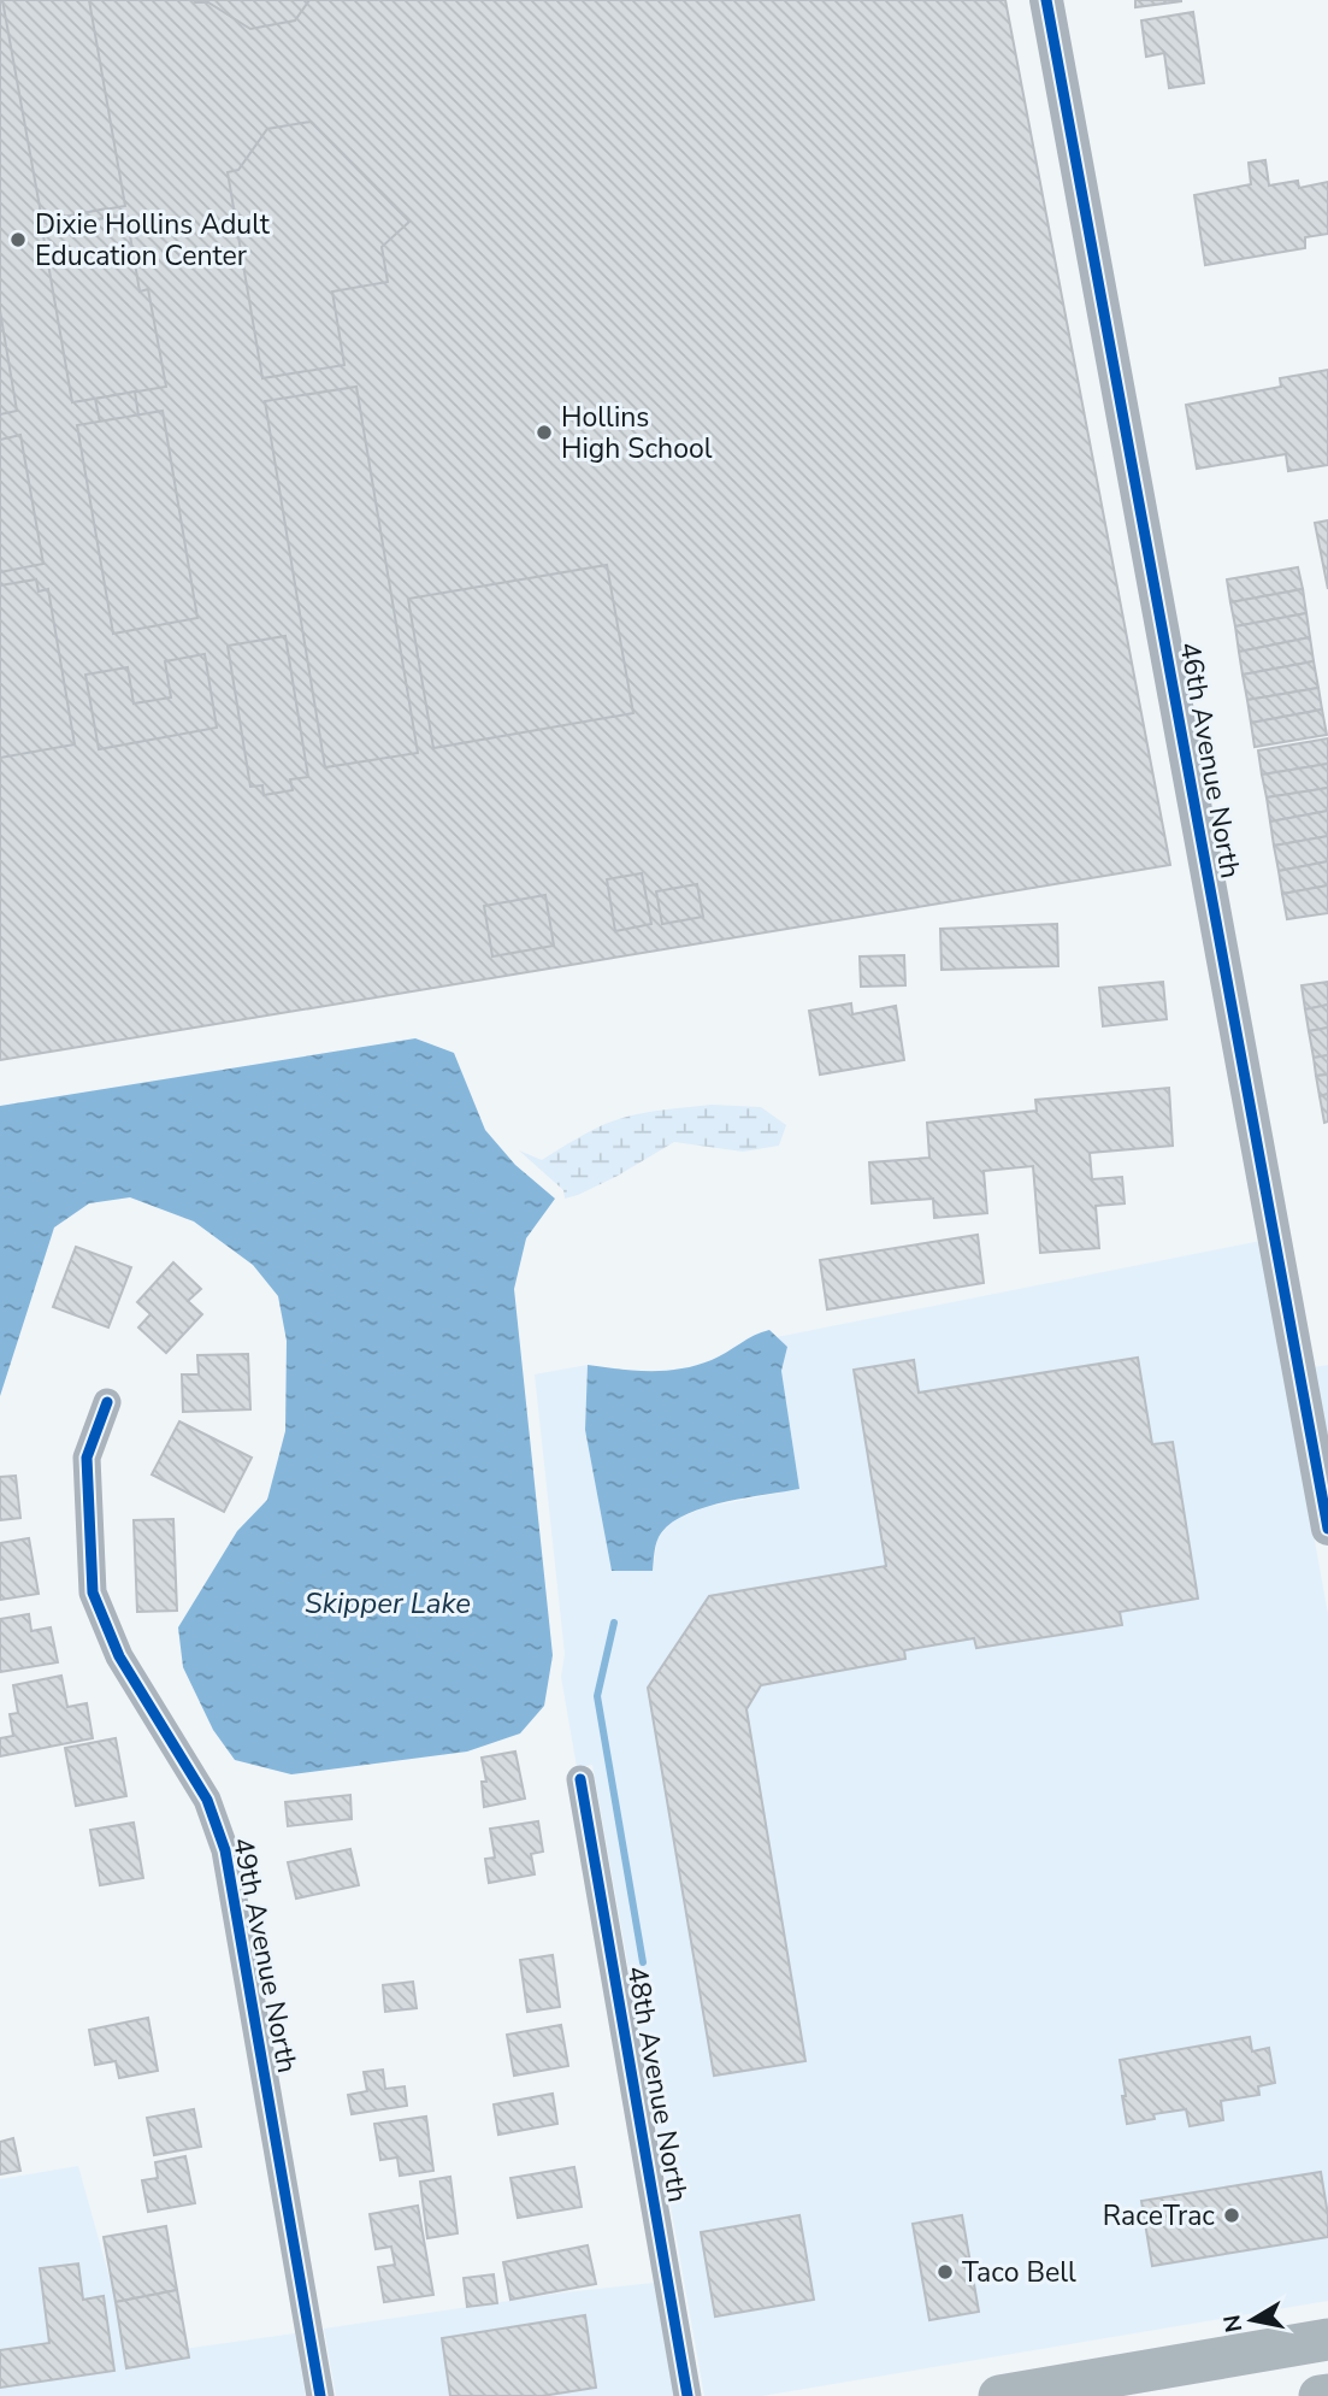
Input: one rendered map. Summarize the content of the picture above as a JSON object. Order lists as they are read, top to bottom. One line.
{"streets":{"street":["46th Avenue North","49th Avenue North","48th Avenue North"]},"water":["Skipper Lake"],"places":["Dixie Hollins Adult Education Center","Hollins High School","RaceTrac","Taco Bell"],"north":"left"}
